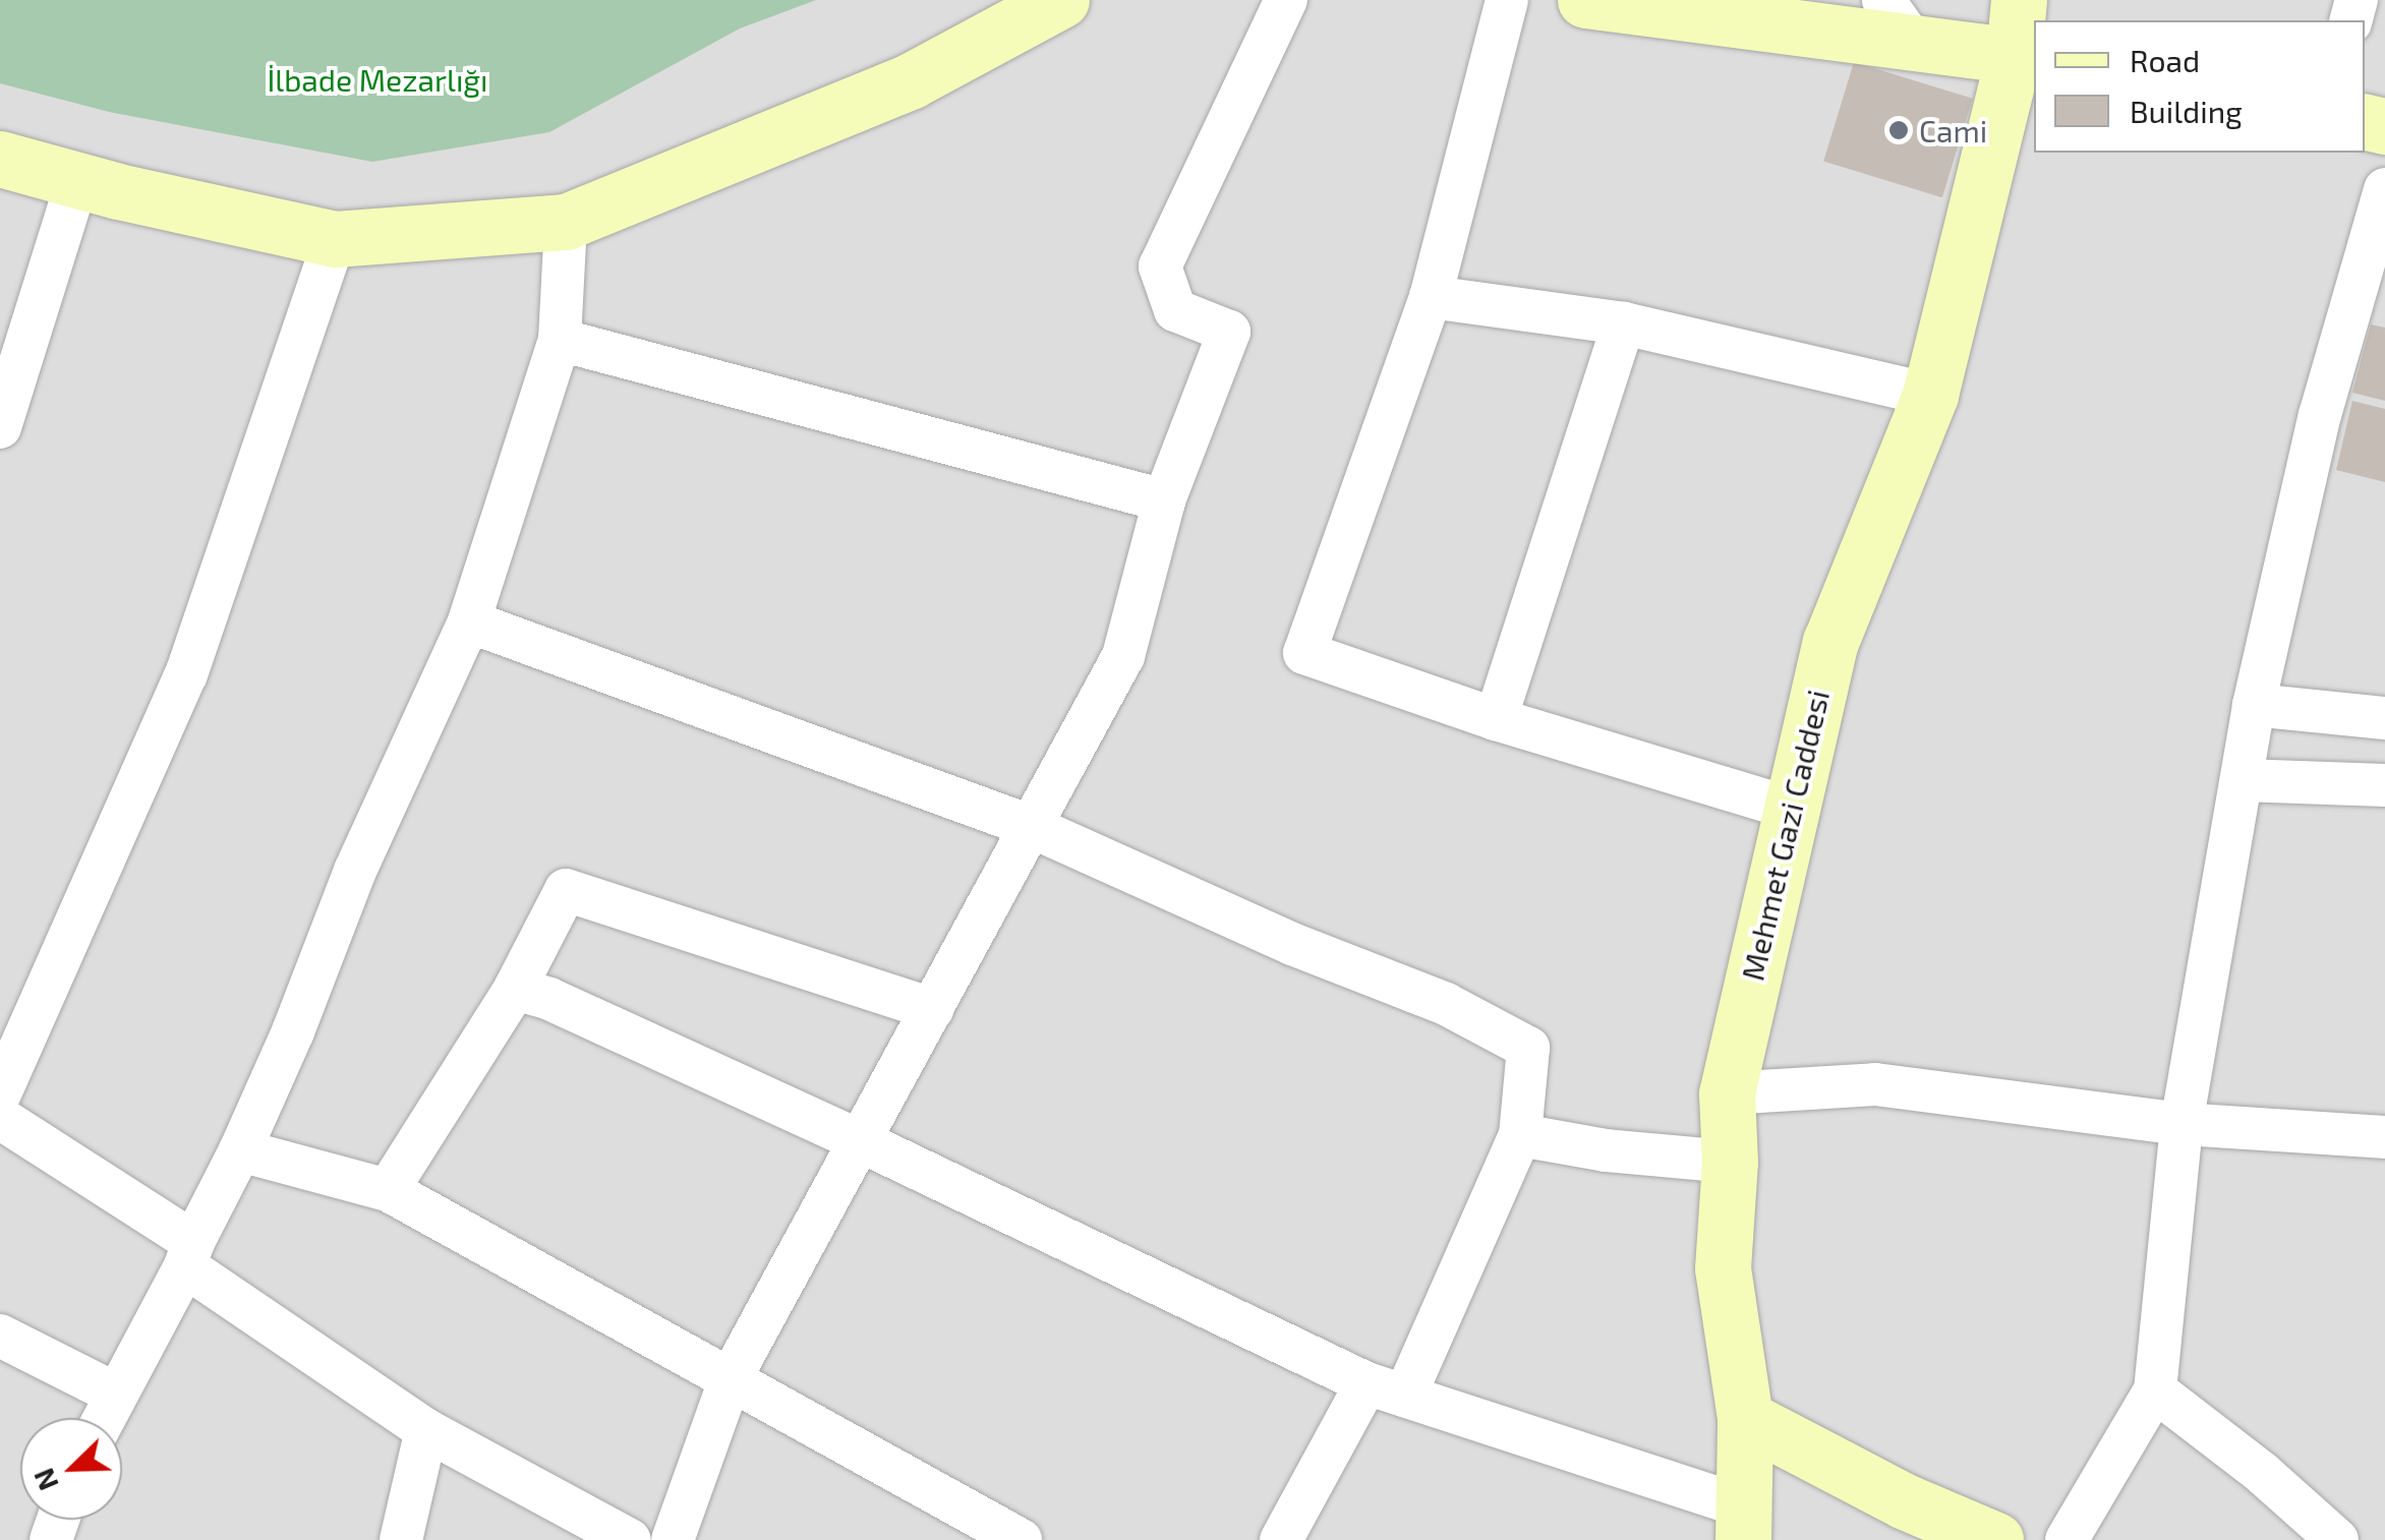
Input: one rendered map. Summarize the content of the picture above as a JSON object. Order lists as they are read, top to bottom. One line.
{"streets":{"street":["Mehmet Gazi Caddesi"]},"parks":["İlbade Mezarlığı"],"places":["Cami"],"legend":["Road","Building"],"north":"bottom left"}
